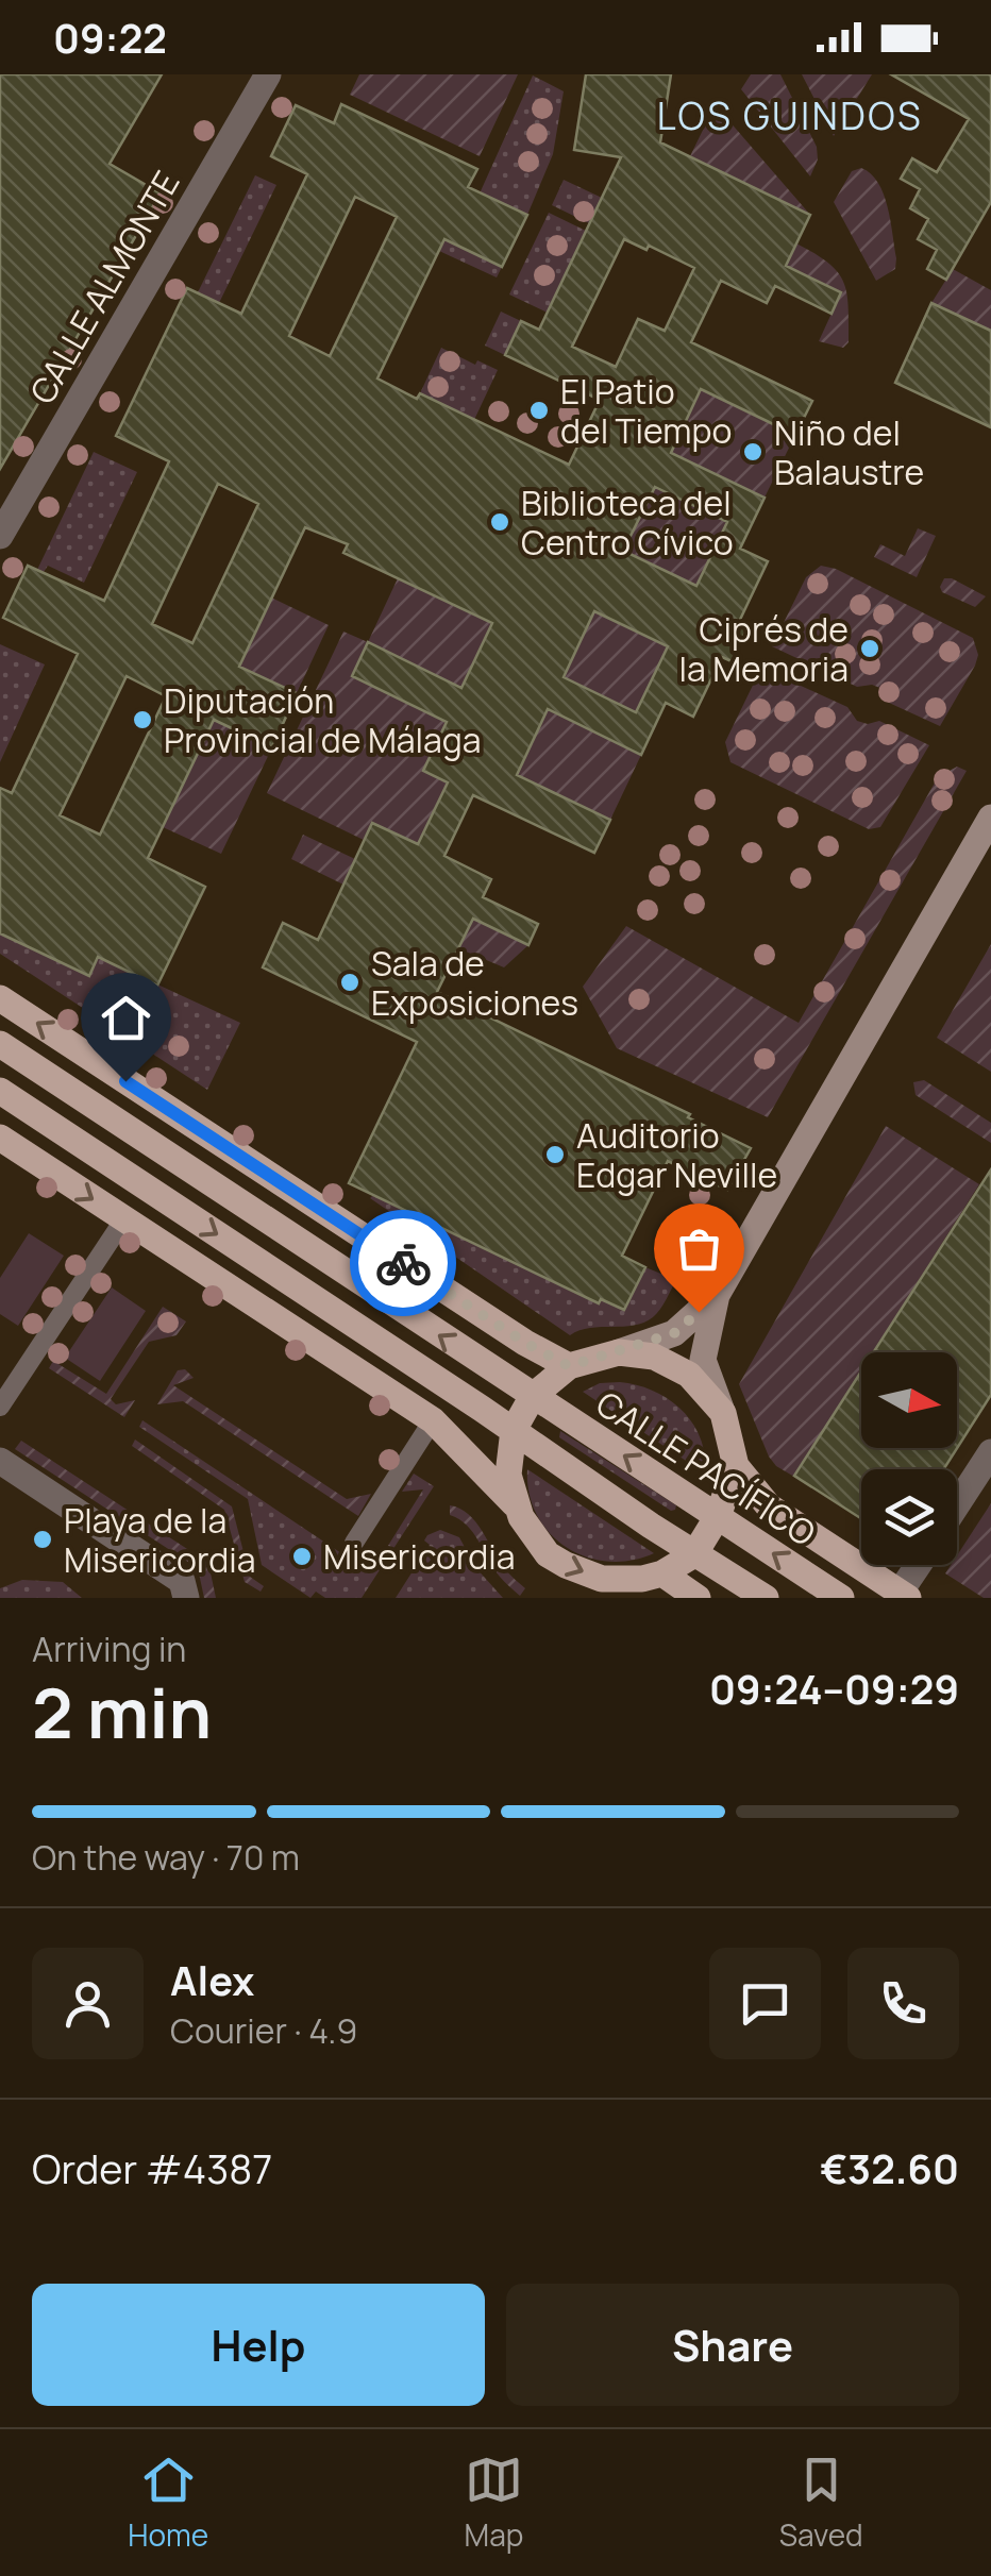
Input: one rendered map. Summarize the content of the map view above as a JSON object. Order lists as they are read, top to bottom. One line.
{"streets":{"main road":["CALLE PACÍFICO"],"street":["CALLE ALMONTE"]},"districts":["LOS GUINDOS"],"places":["El Patio del Tiempo","Niño del Balaustre","Biblioteca del Centro Cívico","Ciprés de la Memoria","Diputación Provincial de Málaga","Sala de Exposiciones","Auditorio Edgar Neville","Playa de la Misericordia","Misericordia"],"north":"right","page":{"status":"09:22","heading":["2 min","Arriving in","09:24–09:29"],"panel":["Alex","Courier · 4.9","Order #4387","€32.60"],"bar":"On the way · 70 m","buttons":["Help","Share"],"tabs":["Home","Map","Saved"]}}
